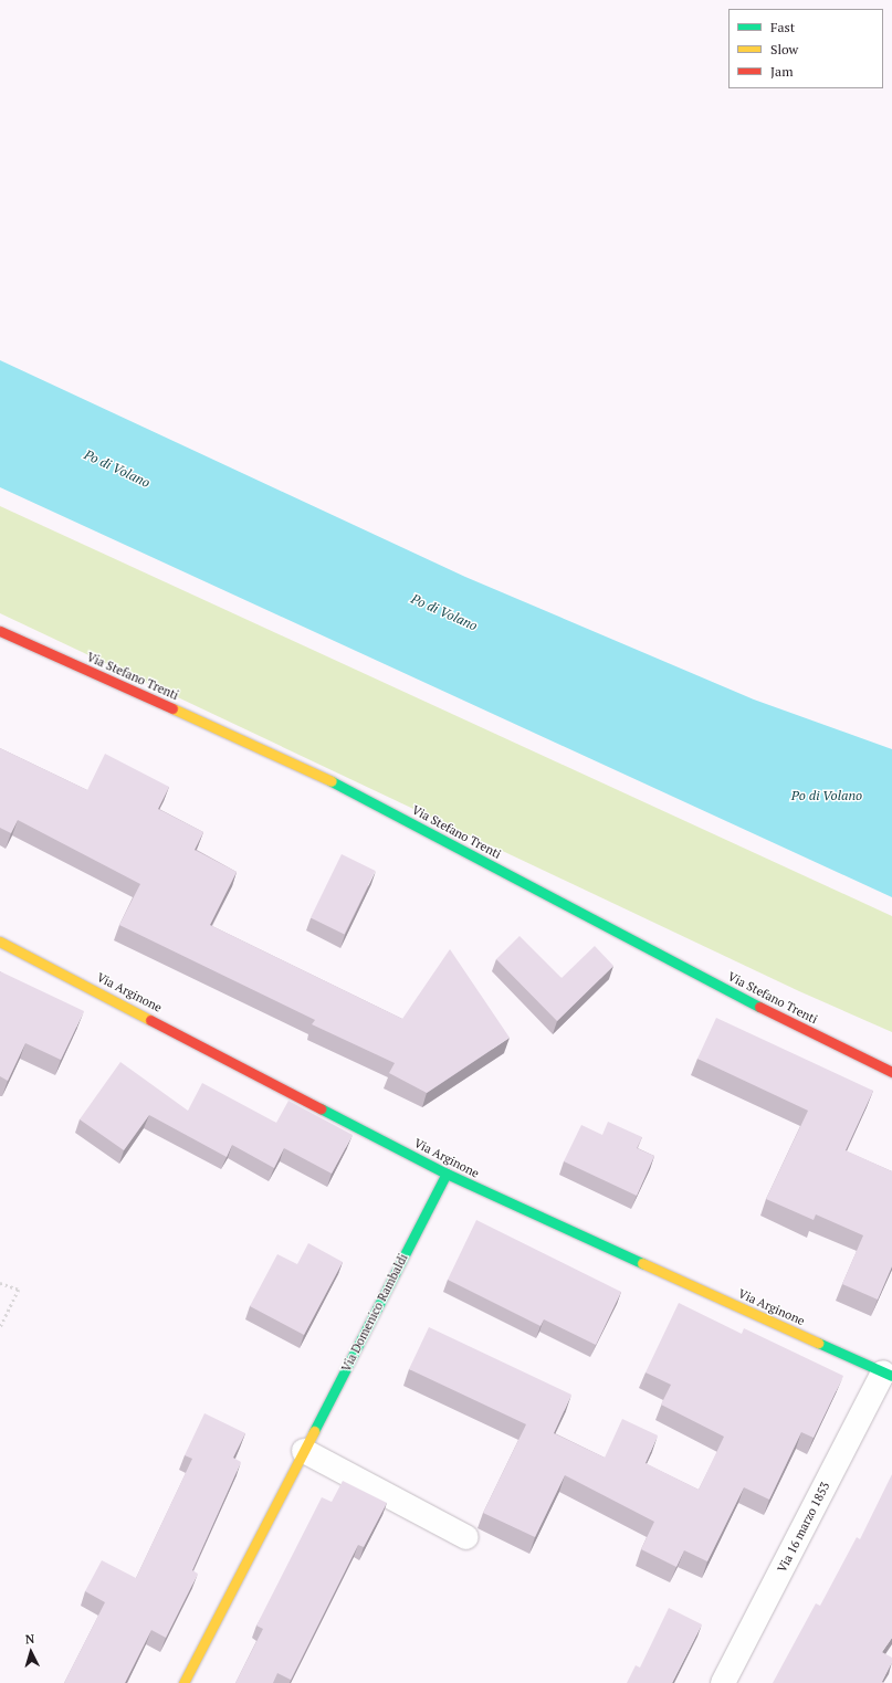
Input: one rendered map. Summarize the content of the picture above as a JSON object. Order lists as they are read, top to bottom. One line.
{"streets":{"street":["Via Stefano Trenti","Via Arginone","Via Domenico Rambaldi","Via 16 marzo 1853"]},"crossings":[["Via Arginone","Via Domenico Rambaldi"],["Via Arginone","Via 16 marzo 1853"]],"water":["Po di Volano"],"legend":["Fast","Slow","Jam"],"north":"top"}
